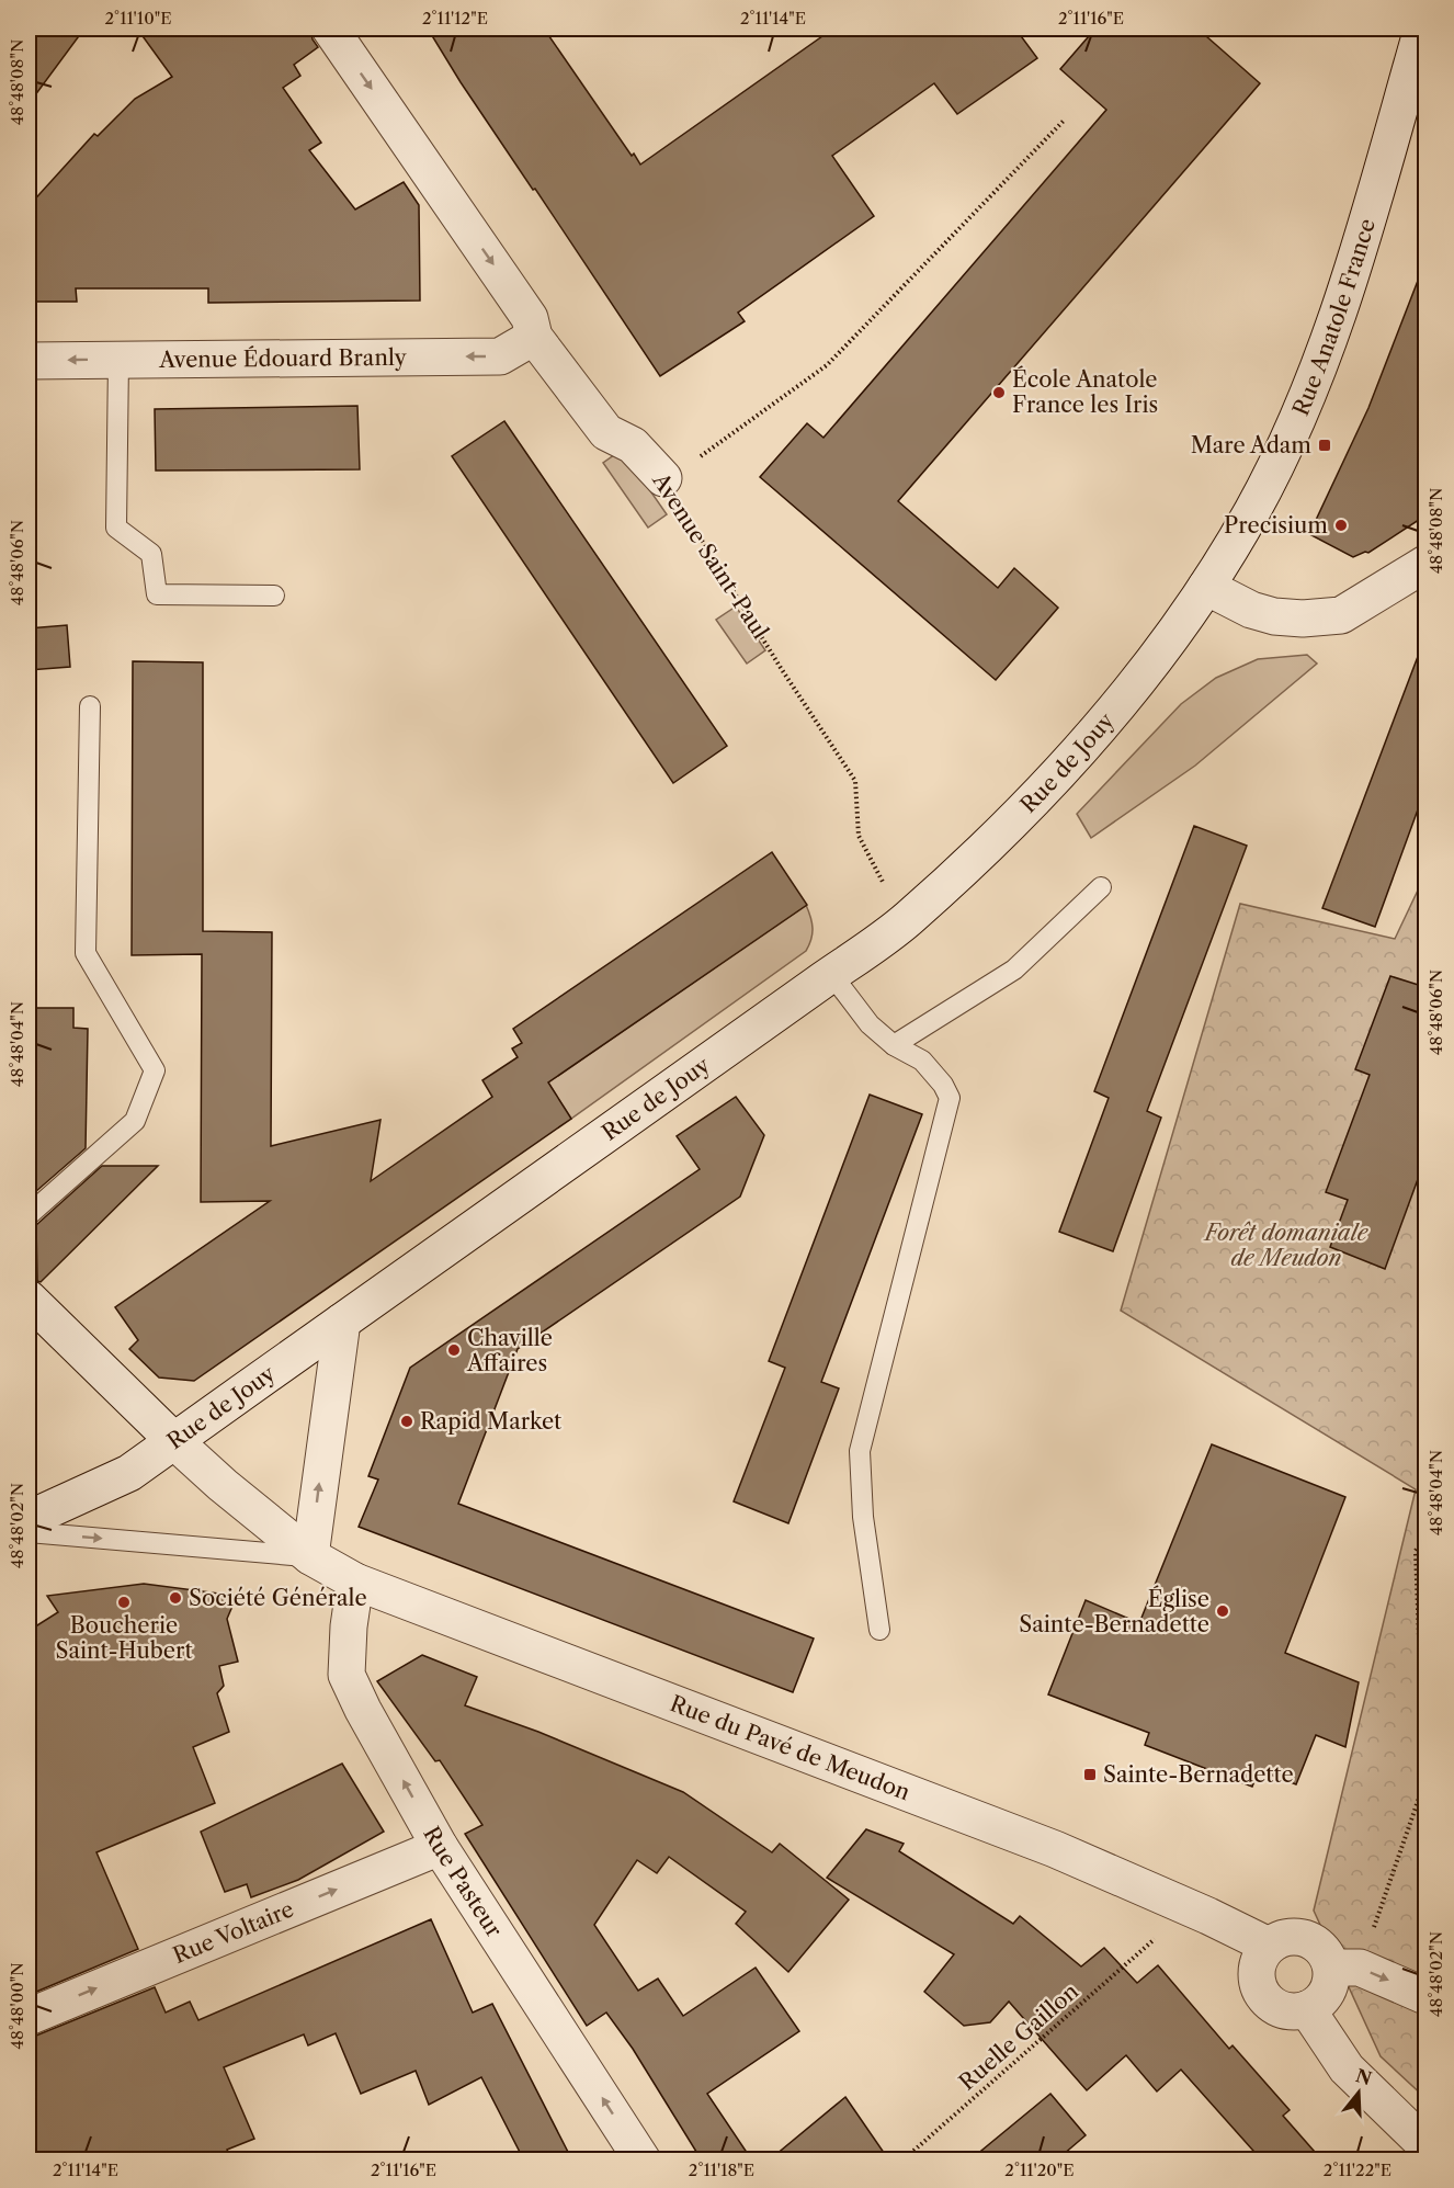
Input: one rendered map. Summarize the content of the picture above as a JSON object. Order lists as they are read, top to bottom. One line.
{"streets":{"street":["Rue Anatole France","Avenue Édouard Branly","Avenue Saint-Paul","Rue de Jouy","Rue du Pavé de Meudon","Rue Pasteur","Rue Voltaire"],"path":["Ruelle Gaillon"]},"crossings":[["Rue Anatole France","Rue de Jouy"],["Avenue Édouard Branly","Avenue Saint-Paul"],["Avenue Saint-Paul","Rue de Jouy"],["Rue de Jouy","Rue du Pavé de Meudon"],["Rue du Pavé de Meudon","Rue Pasteur"],["Rue Pasteur","Rue Voltaire"]],"one_way":["Avenue Édouard Branly","Rue Pasteur","Rue Voltaire"],"parks":["Forêt domaniale de Meudon"],"places":{"other":["École Anatole France les Iris","Precisium","Chaville Affaires","Rapid Market","Société Générale","Boucherie Saint-Hubert","Église Sainte-Bernadette"],"transit":["Mare Adam","Sainte-Bernadette"]},"north":"top","coordinates":["2°11'10\"E","2°11'12\"E","2°11'14\"E","2°11'16\"E","48°48'08\"N","48°48'06\"N","48°48'04\"N","48°48'02\"N","48°48'00\"N","2°11'18\"E","2°11'20\"E","2°11'22\"E"]}
